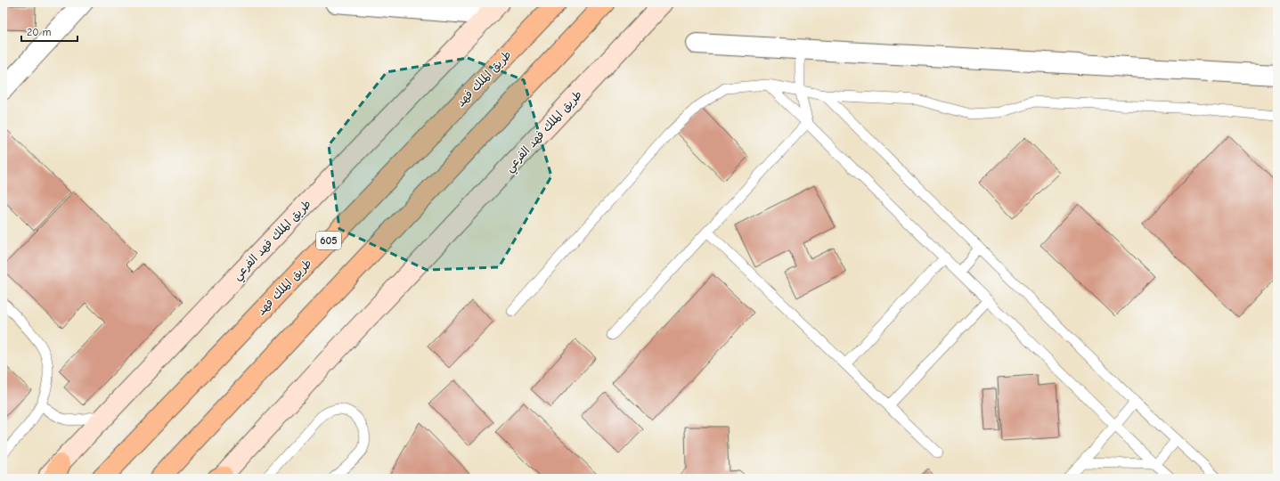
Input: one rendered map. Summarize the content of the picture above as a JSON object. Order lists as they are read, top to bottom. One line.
{"streets":{"highway":["طريق الملك فهد","605"],"main road":["طريق الملك فهد الفرعي"]},"scale_bar":"20 m"}
